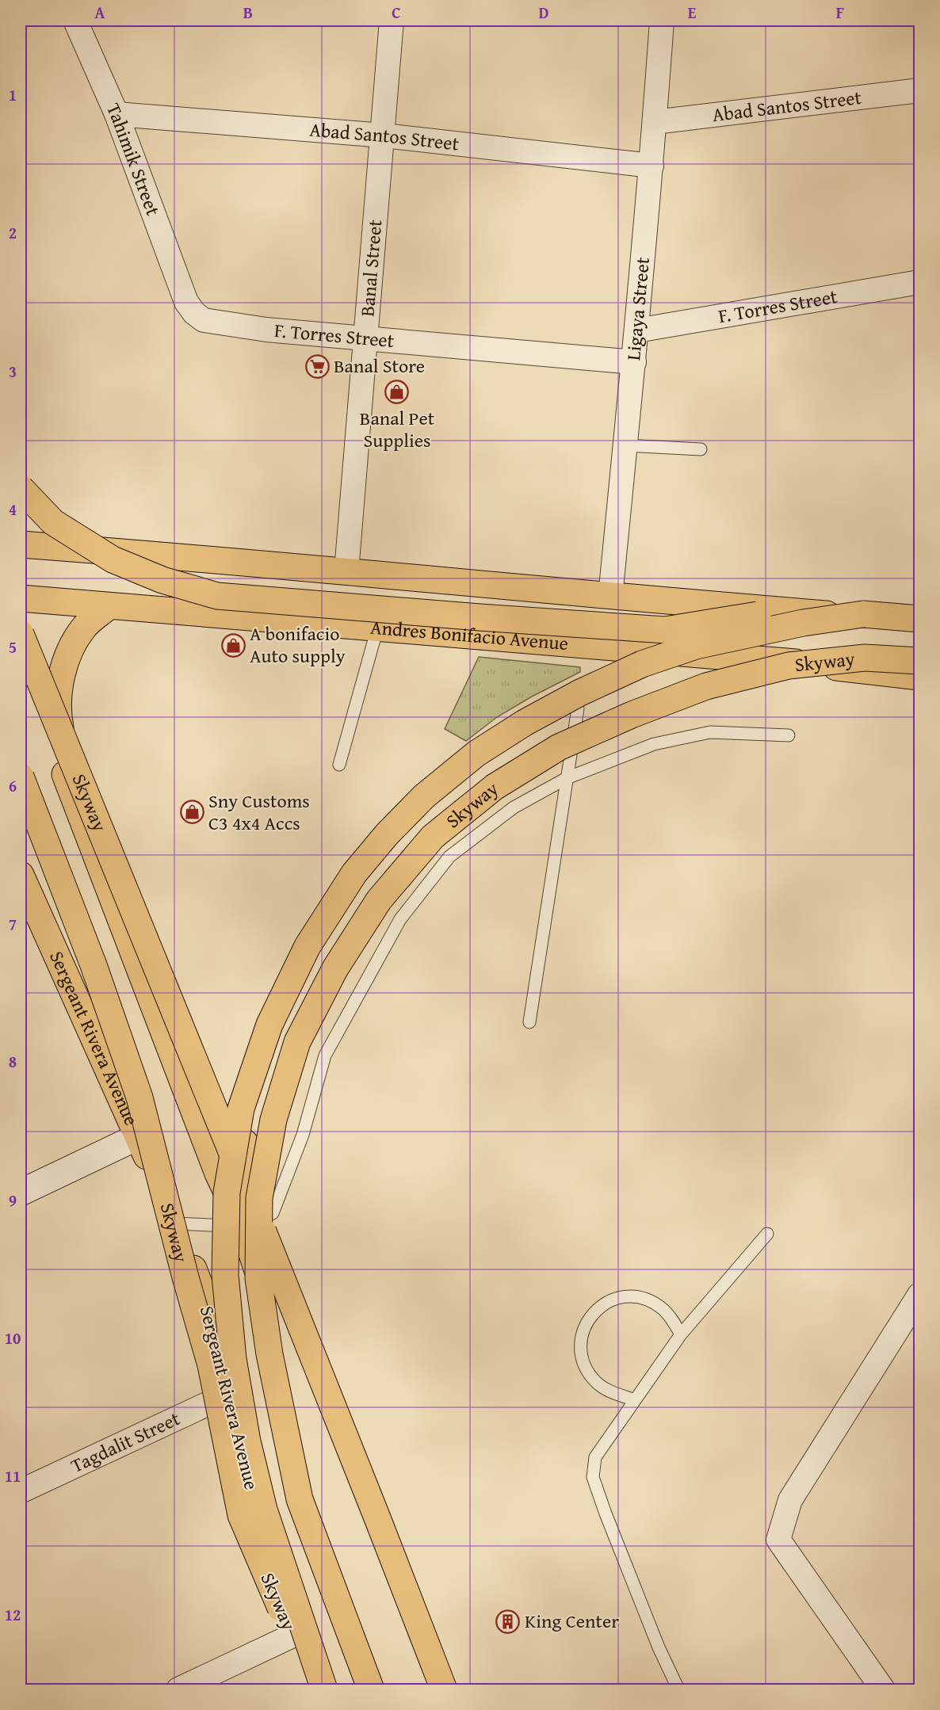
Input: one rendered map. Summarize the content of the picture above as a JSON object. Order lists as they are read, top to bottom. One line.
{"streets":{"main road":["Andres Bonifacio Avenue","Skyway","Sergeant Rivera Avenue"],"street":["Abad Santos Street","Tahimik Street","Banal Street","F. Torres Street","Ligaya Street","Tagdalit Street"]},"crossings":[["Abad Santos Street","Tahimik Street"],["Abad Santos Street","Banal Street"],["Abad Santos Street","Ligaya Street"],["Tahimik Street","F. Torres Street"],["Banal Street","F. Torres Street"],["F. Torres Street","Ligaya Street"],["Skyway","Sergeant Rivera Avenue"],["Sergeant Rivera Avenue","Tagdalit Street"]],"places":{"supermarket":["Banal Store"],"shop":["Banal Pet Supplies","A bonifacio Auto supply","Sny Customs C3 4x4 Accs"],"building":["King Center"]},"grid":{"columns":["A","B","C","D","E","F"],"rows":["1","2","3","4","5","6","7","8","9","10","11","12"]}}
